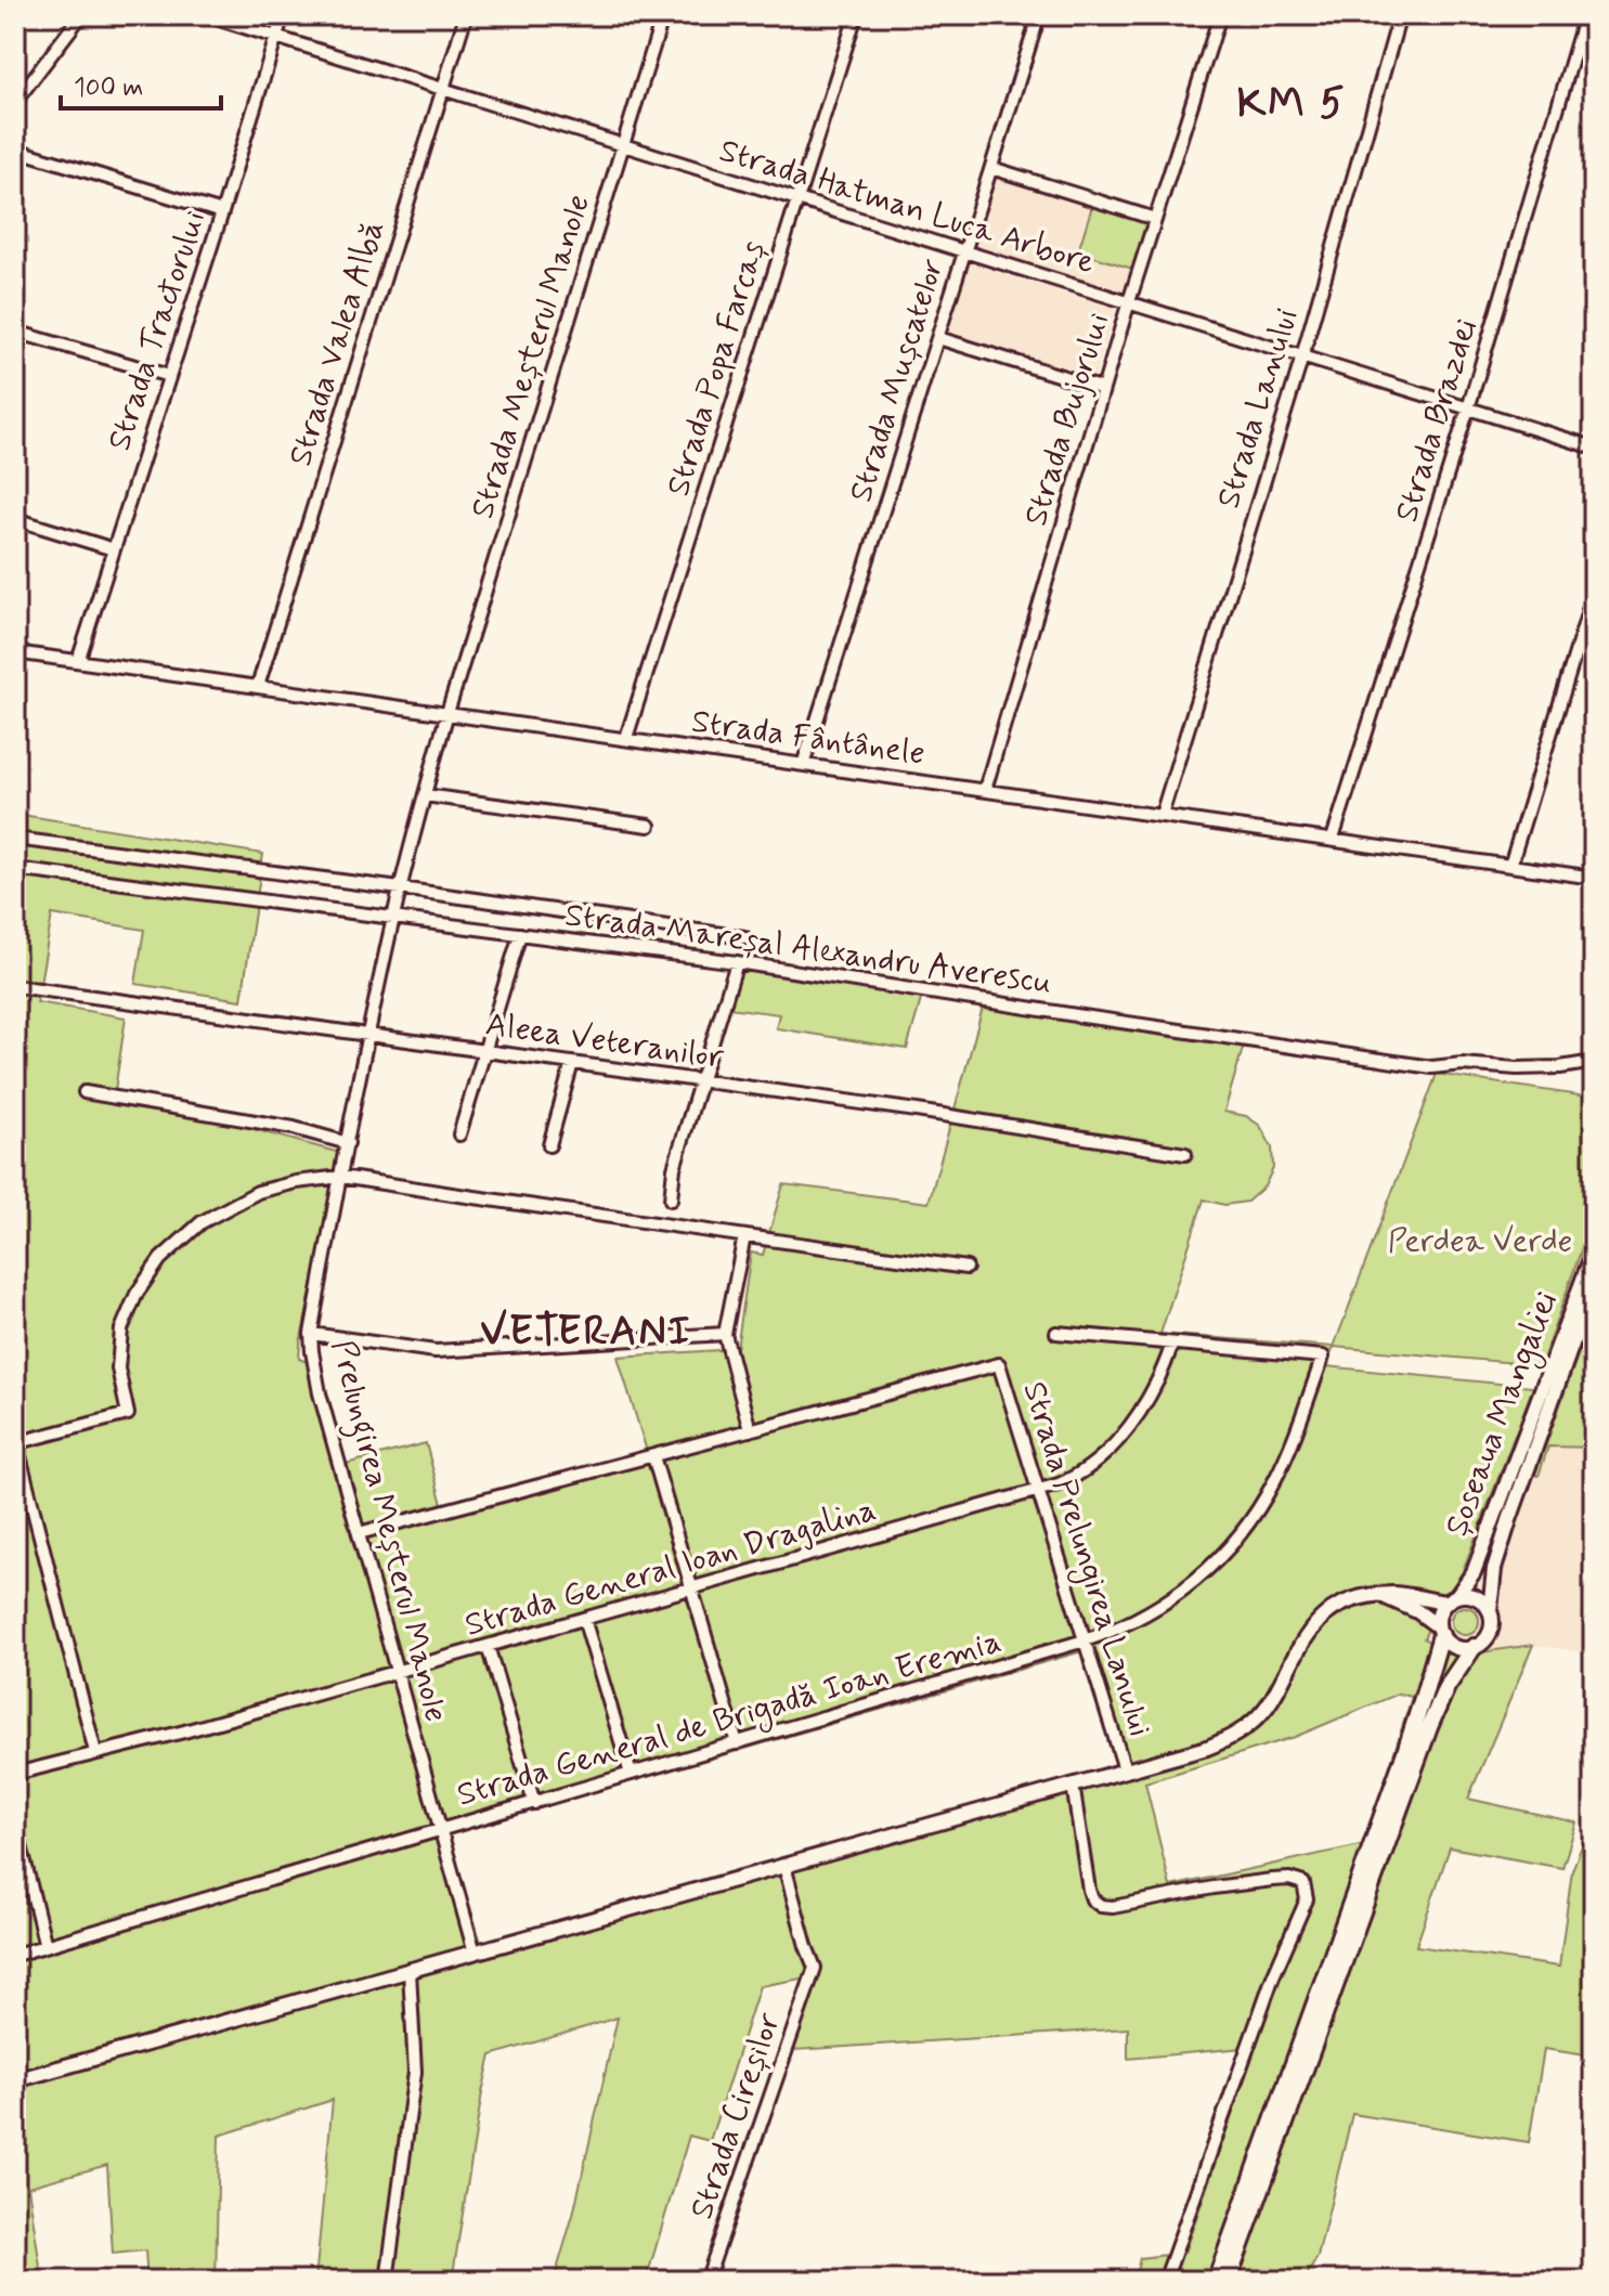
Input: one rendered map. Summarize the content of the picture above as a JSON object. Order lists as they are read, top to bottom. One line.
{"streets":{"main road":["Șoseaua Mangaliei"],"street":["Strada Hatman Luca Arbore","Strada Tractorului","Strada Valea Albă","Strada Meșterul Manole","Strada Popa Farcaș","Strada Mușcatelor","Strada Lanului","Strada Bujorului","Strada Brazdei","Strada Fântânele","Strada Mareșal Alexandru Averescu","Aleea Veteranilor","Prelungirea Meșterul Manole","Strada Prelungirea Lanului","Strada General Ioan Dragalina","Strada General de Brigadă Ioan Eremia","Strada Cireșilor"]},"crossings":[["Strada Hatman Luca Arbore","Strada Tractorului"],["Strada Hatman Luca Arbore","Strada Valea Albă"],["Strada Hatman Luca Arbore","Strada Meșterul Manole"],["Strada Hatman Luca Arbore","Strada Popa Farcaș"],["Strada Hatman Luca Arbore","Strada Mușcatelor"],["Strada Hatman Luca Arbore","Strada Lanului"],["Strada Hatman Luca Arbore","Strada Bujorului"],["Strada Hatman Luca Arbore","Strada Brazdei"],["Strada Tractorului","Strada Fântânele"],["Strada Valea Albă","Strada Fântânele"],["Strada Meșterul Manole","Strada Fântânele"],["Strada Meșterul Manole","Prelungirea Meșterul Manole"],["Strada Popa Farcaș","Strada Fântânele"],["Strada Mușcatelor","Strada Fântânele"],["Strada Lanului","Strada Fântânele"],["Strada Bujorului","Strada Fântânele"],["Strada Brazdei","Strada Fântânele"],["Strada Fântânele","Prelungirea Meșterul Manole"],["Strada Mareșal Alexandru Averescu","Prelungirea Meșterul Manole"],["Aleea Veteranilor","Prelungirea Meșterul Manole"],["Prelungirea Meșterul Manole","Strada General Ioan Dragalina"],["Prelungirea Meșterul Manole","Strada General de Brigadă Ioan Eremia"],["Strada Prelungirea Lanului","Strada General Ioan Dragalina"],["Strada Prelungirea Lanului","Strada General de Brigadă Ioan Eremia"],["Strada General Ioan Dragalina","Strada General de Brigadă Ioan Eremia"]],"districts":["KM 5","VETERANI"],"parks":["Perdea Verde"],"scale_bar":"100 m"}
